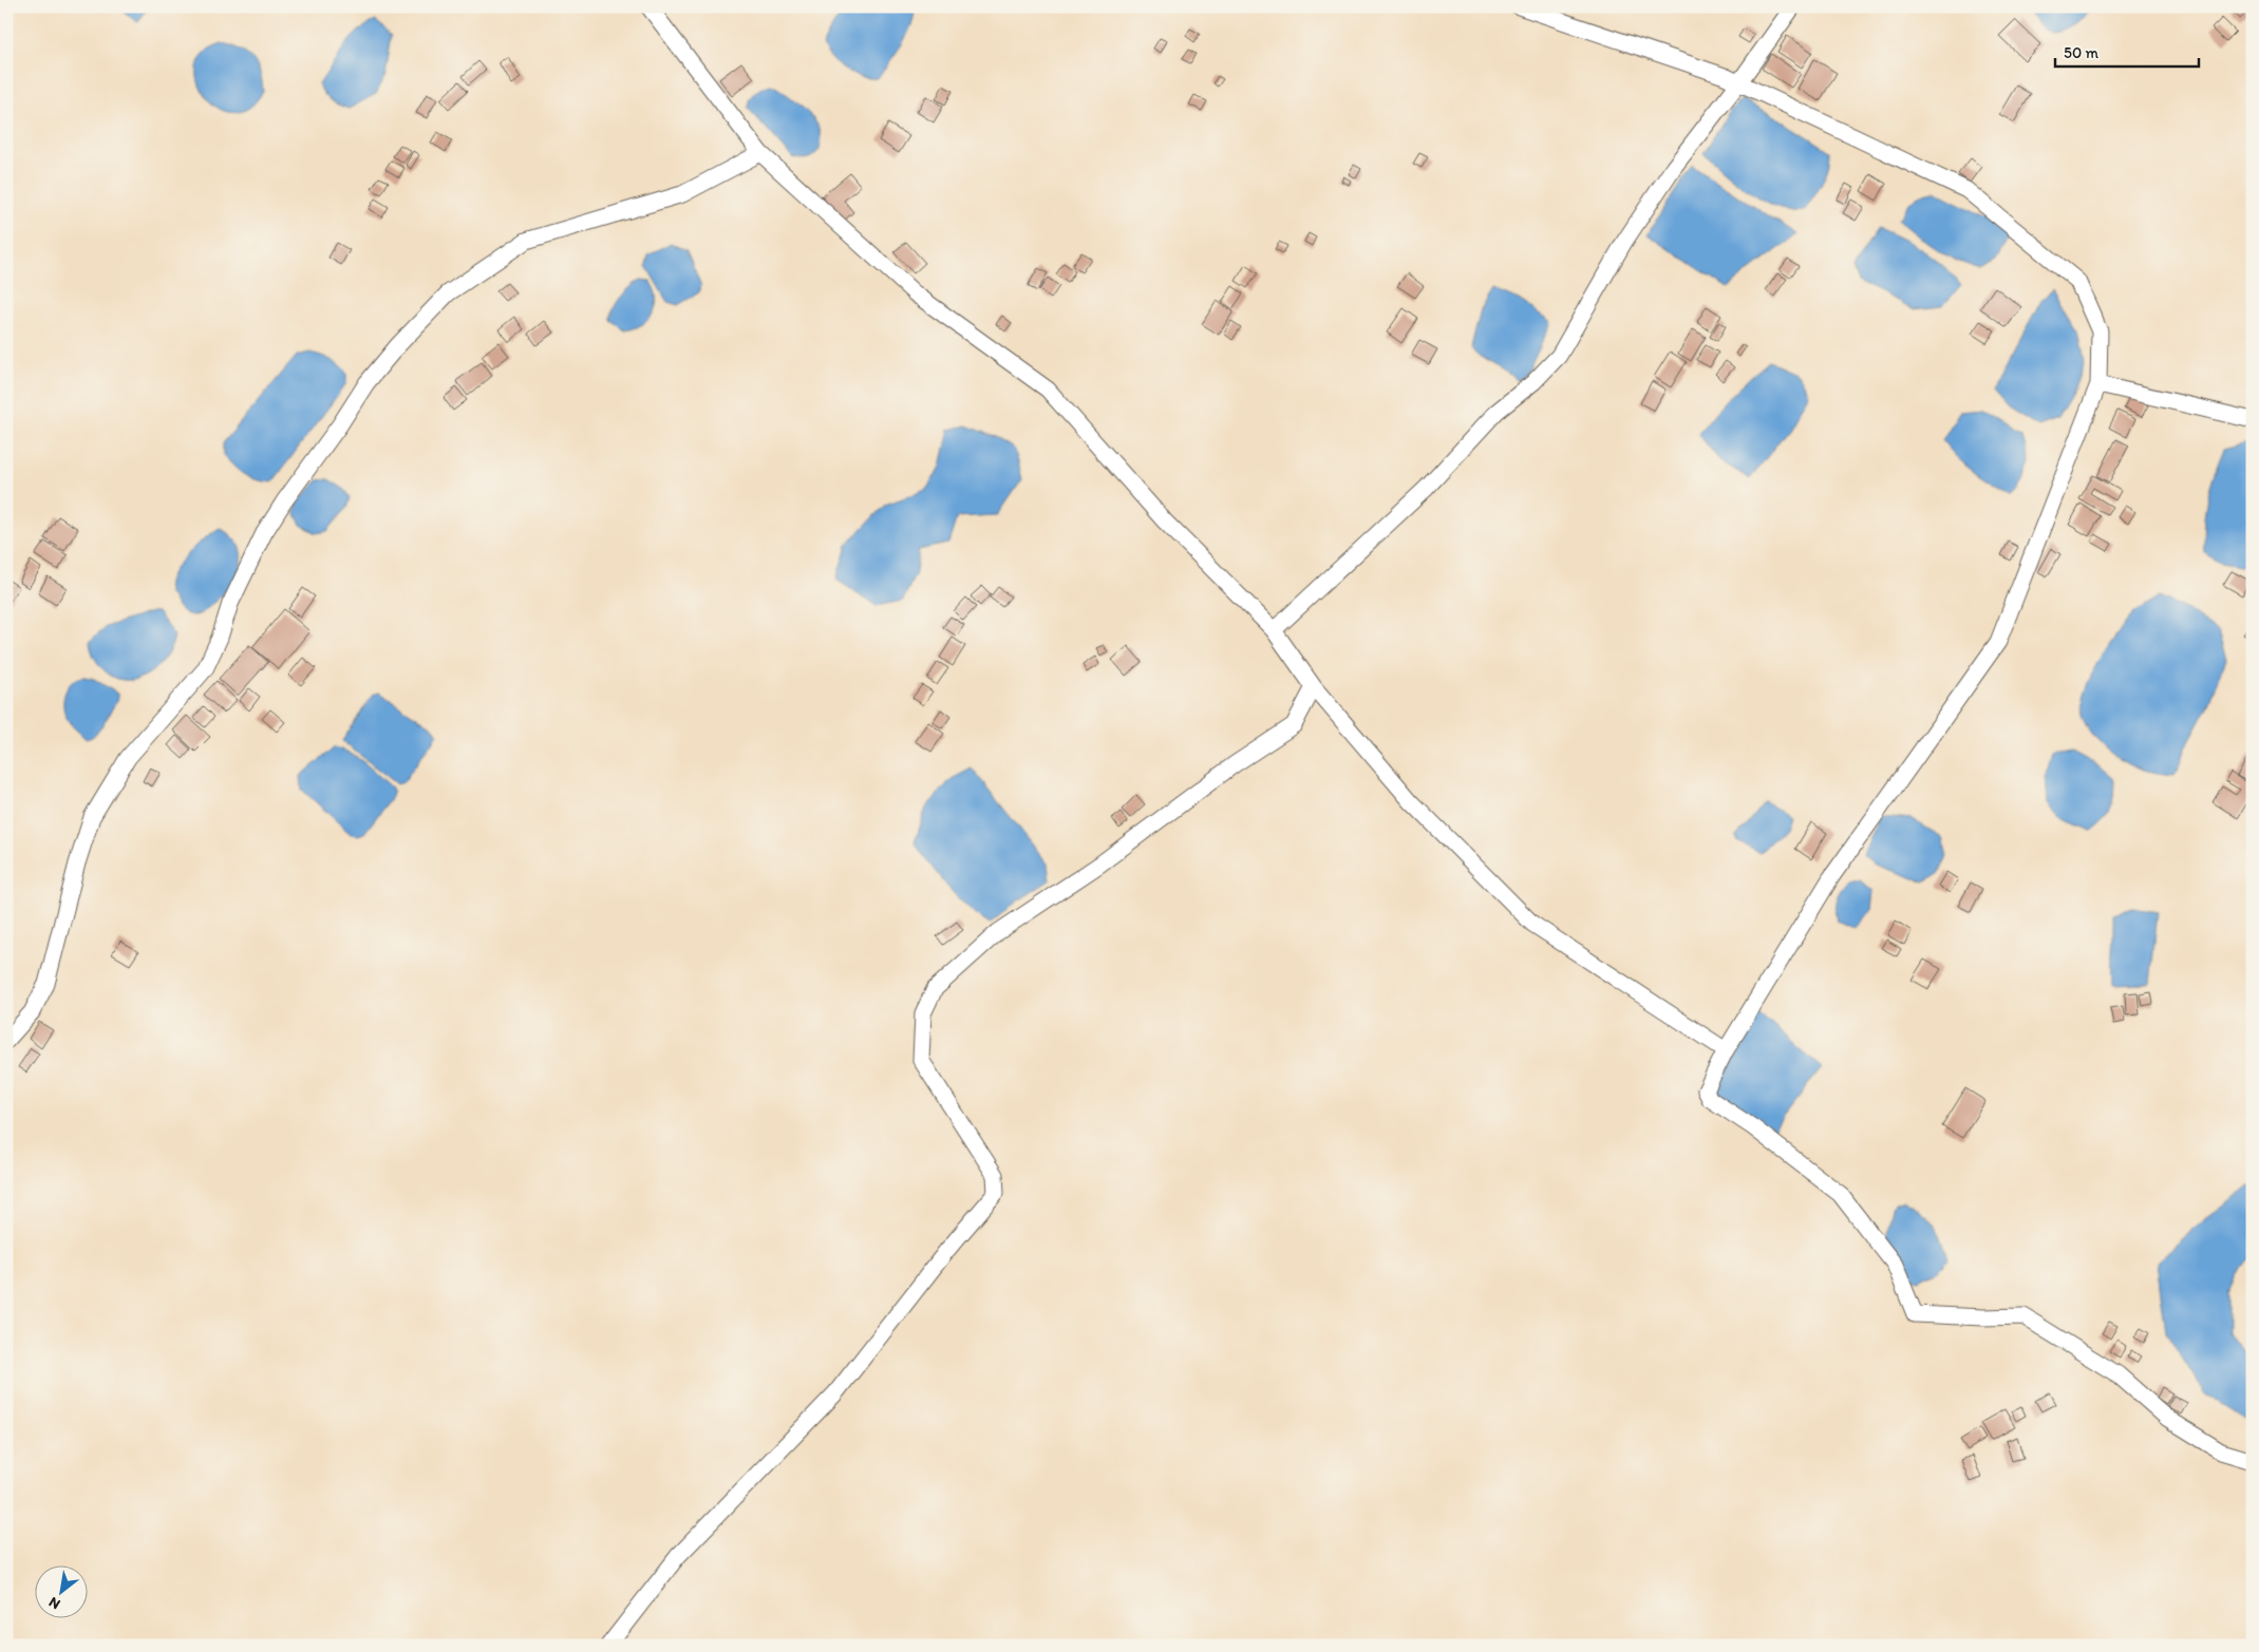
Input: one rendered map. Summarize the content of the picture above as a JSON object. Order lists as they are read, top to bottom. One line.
{"scale_bar":"50 m","north":"bottom left"}
